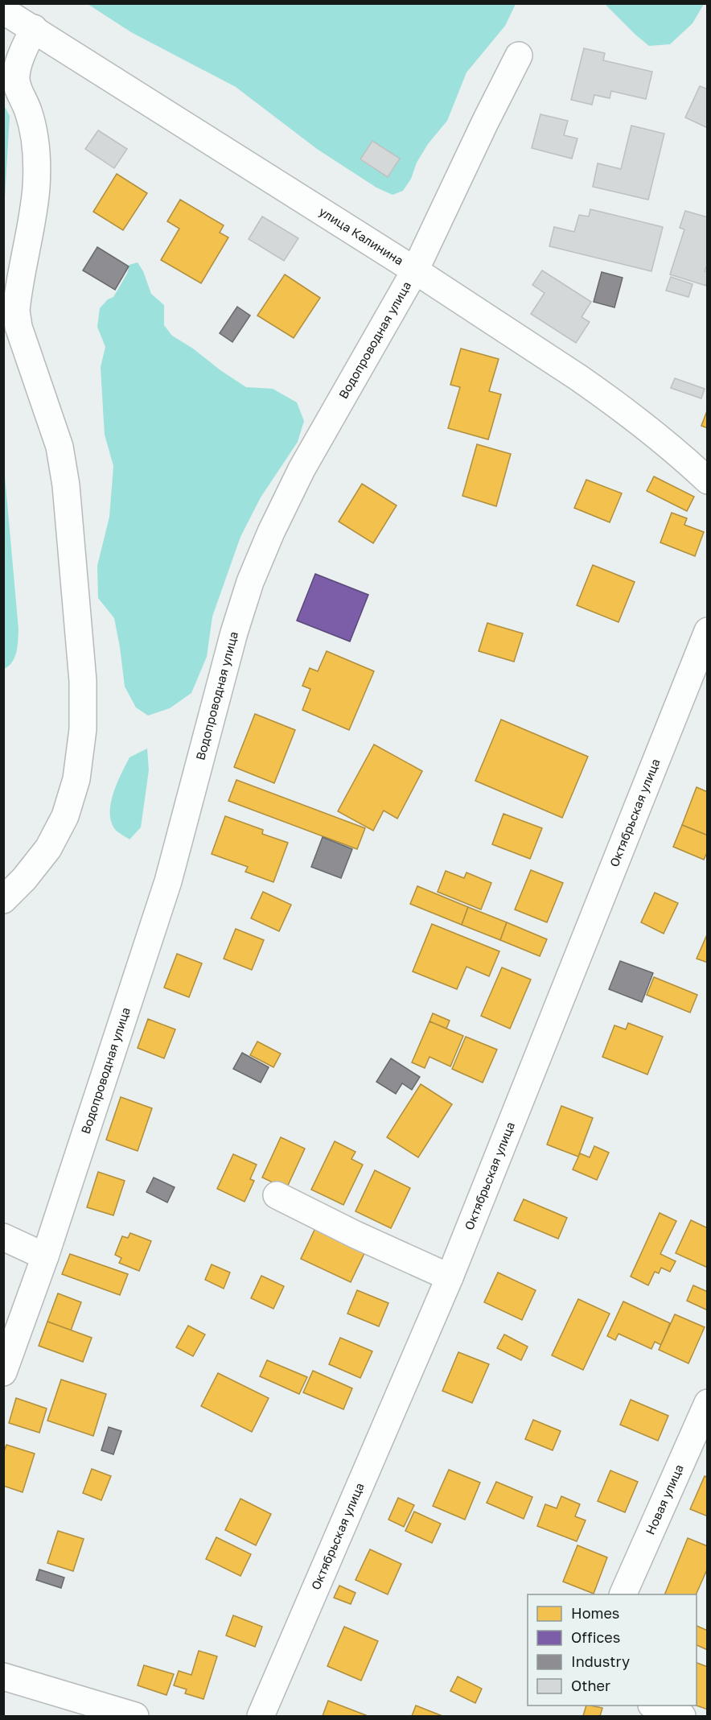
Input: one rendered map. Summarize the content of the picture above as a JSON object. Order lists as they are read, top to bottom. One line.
{"streets":{"street":["улица Калинина","Водопроводная улица","Октябрьская улица","Новая улица"]},"crossings":[["улица Калинина","Водопроводная улица"]],"legend":["Homes","Offices","Industry","Other"]}
